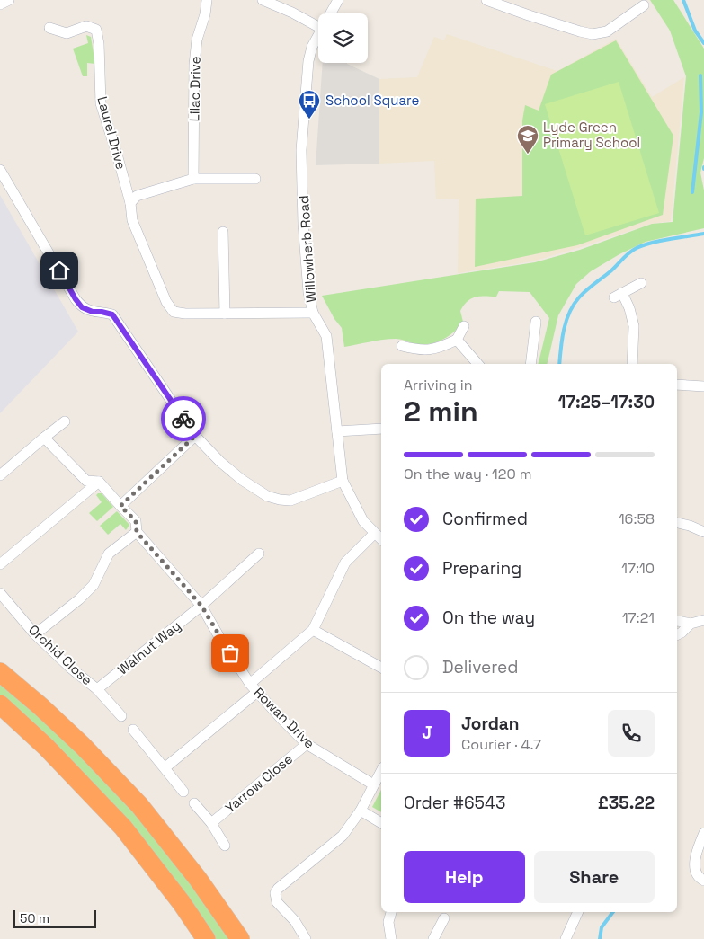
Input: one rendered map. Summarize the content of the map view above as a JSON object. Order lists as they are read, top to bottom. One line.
{"streets":{"street":["Lilac Drive","Laurel Drive","Willowherb Road","Walnut Way","Orchid Close","Rowan Drive","Yarrow Close"]},"crossings":[["Walnut Way","Orchid Close"],["Walnut Way","Rowan Drive"],["Rowan Drive","Yarrow Close"]],"places":{"bus stop":["School Square"],"school or university":["Lyde Green Primary School"]},"scale_bar":"50 m","page":{"heading":["2 min","Arriving in","17:25–17:30"],"panel":["Jordan","Courier · 4.7","Order #6543","£35.22"],"bar":"On the way · 120 m","list":[["Confirmed","16:58"],["Preparing","17:10"],["On the way","17:21"],"Delivered"],"round":"J","buttons":["Help","Share"],"scale":"50 m"}}
